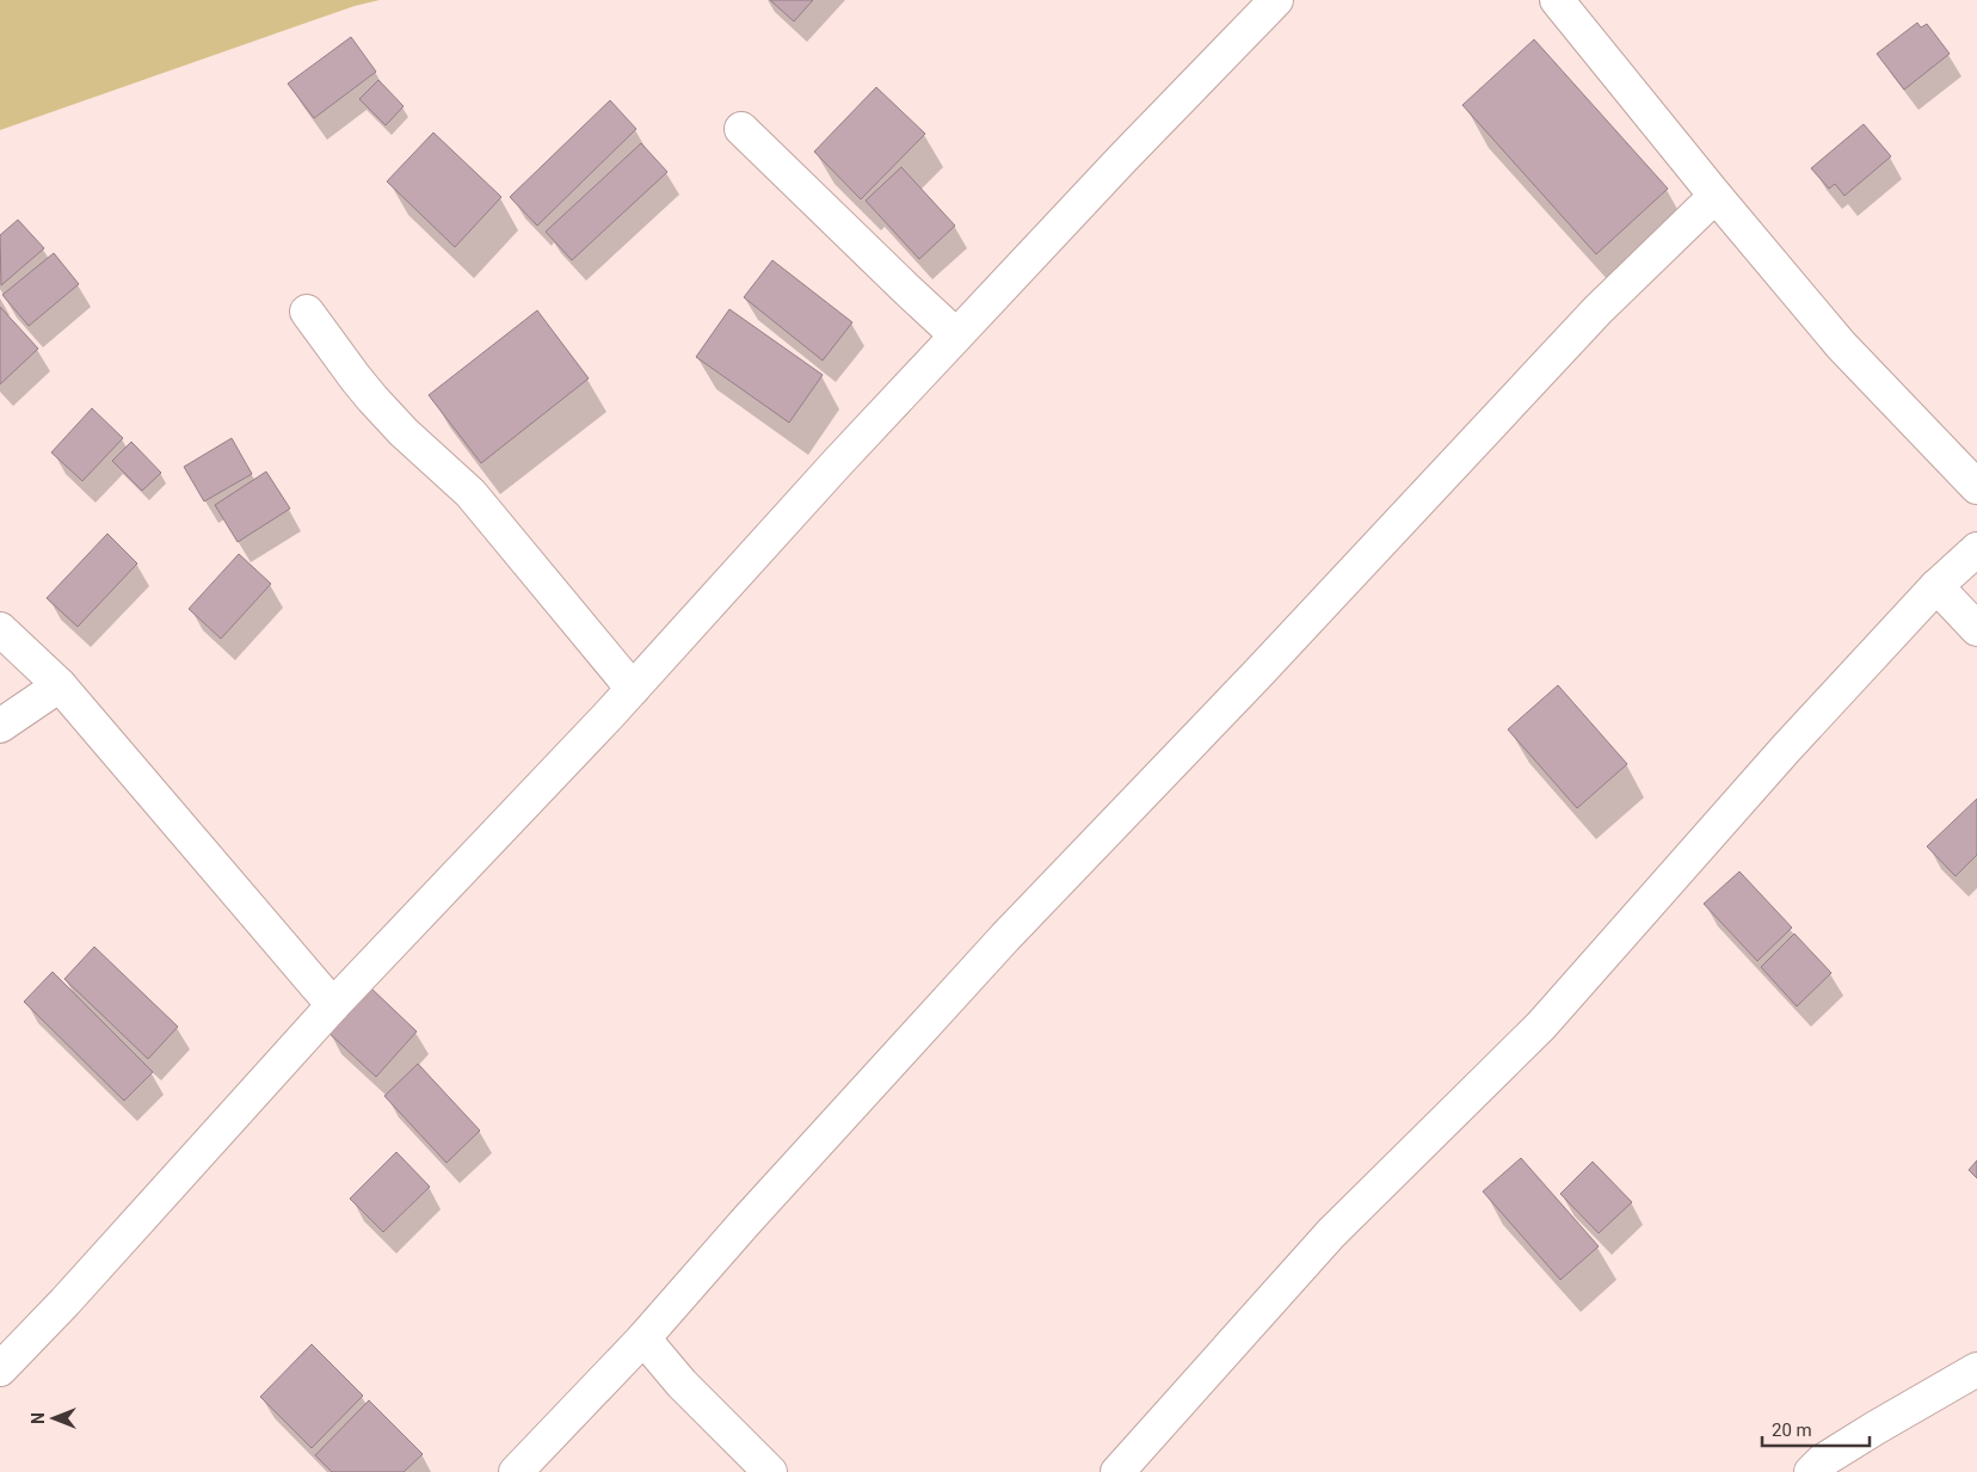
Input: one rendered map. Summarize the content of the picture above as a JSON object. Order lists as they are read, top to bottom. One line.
{"scale_bar":"20 m","north":"left"}
